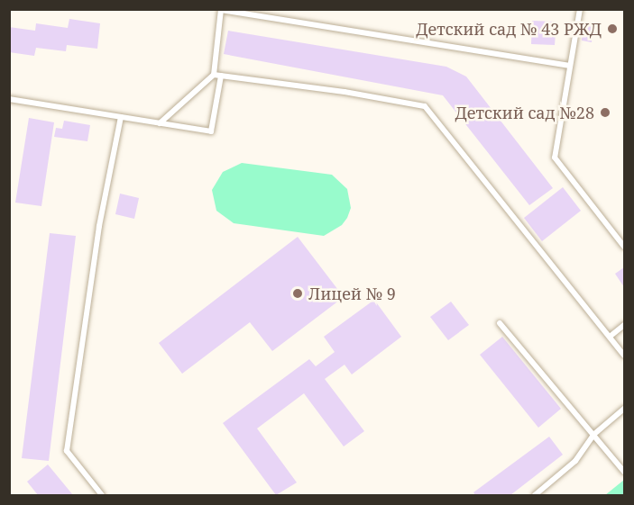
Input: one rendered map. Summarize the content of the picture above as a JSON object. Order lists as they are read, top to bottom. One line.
{"places":["Детский сад № 43 РЖД","Детский сад №28","Лицей № 9"]}
